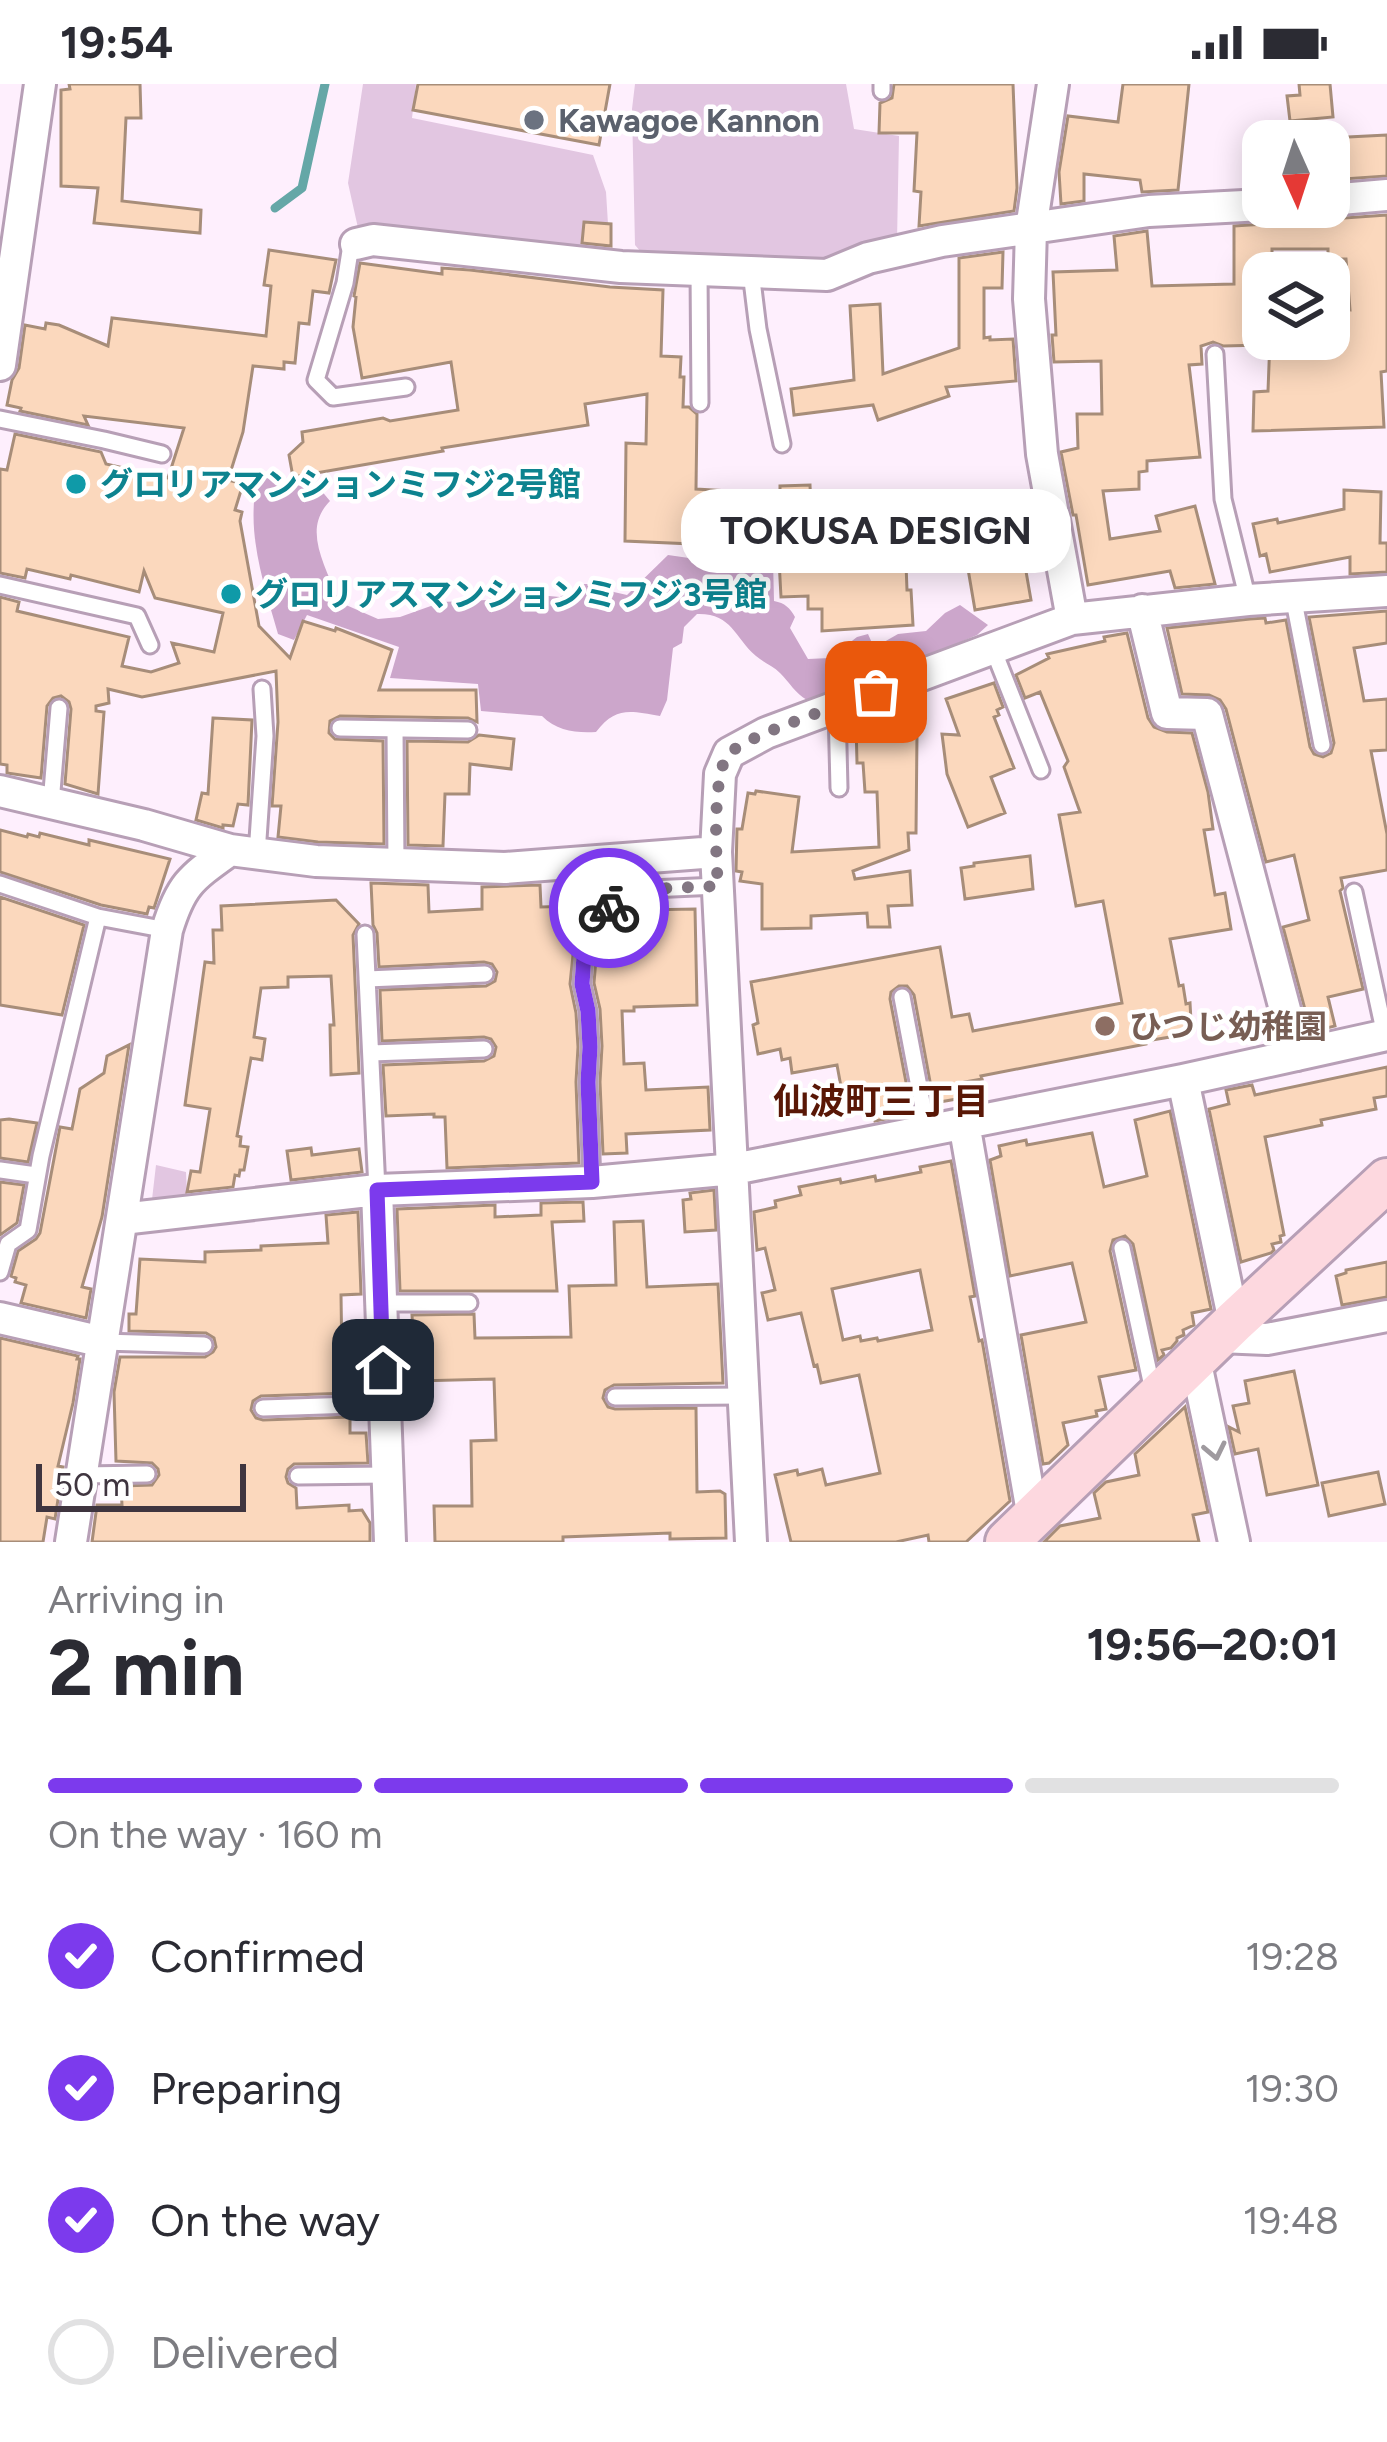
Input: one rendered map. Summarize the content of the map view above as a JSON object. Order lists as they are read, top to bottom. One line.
{"districts":["仙波町三丁目"],"places":["Kawagoe Kannon","グロリアマンションミフジ2号館","グロリアスマンションミフジ3号館","TOKUSA DESIGN","ひつじ幼稚園"],"scale_bar":"50 m","north":"bottom","page":{"status":"19:54","bubble":"TOKUSA DESIGN","scale":"50 m","heading":["2 min","Arriving in","19:56–20:01"],"bar":"On the way · 160 m","list":[["Confirmed","19:28"],["Preparing","19:30"],["On the way","19:48"],"Delivered"]}}
